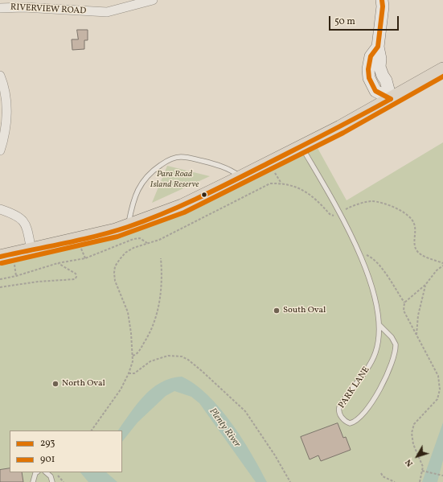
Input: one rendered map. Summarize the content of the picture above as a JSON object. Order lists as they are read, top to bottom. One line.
{"streets":{"street":["RIVERVIEW ROAD"],"lane":["PARK LANE"]},"water":["Plenty River"],"parks":["Para Road Island Reserve"],"places":["South Oval","North Oval"],"lines":["transit line 293","transit line 901"],"legend":["293","901"],"scale_bar":"50 m","north":"bottom left"}
